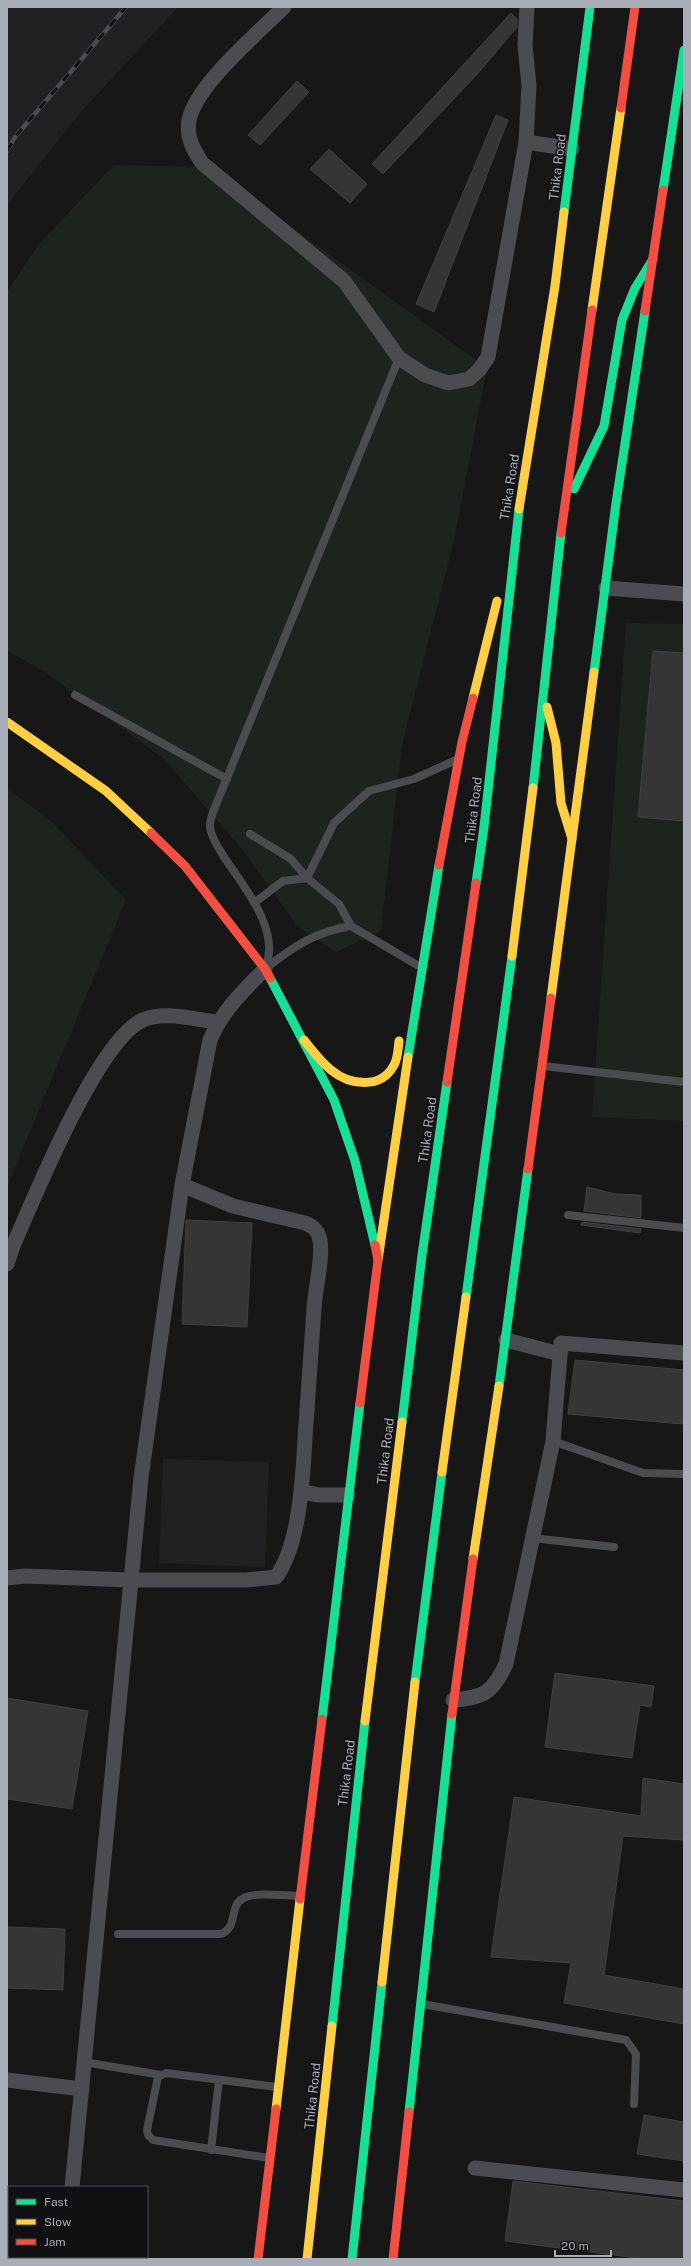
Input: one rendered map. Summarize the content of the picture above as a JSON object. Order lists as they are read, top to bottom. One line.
{"streets":{"main road":["Thika Road"]},"legend":["Fast","Slow","Jam"],"scale_bar":"20 m"}
